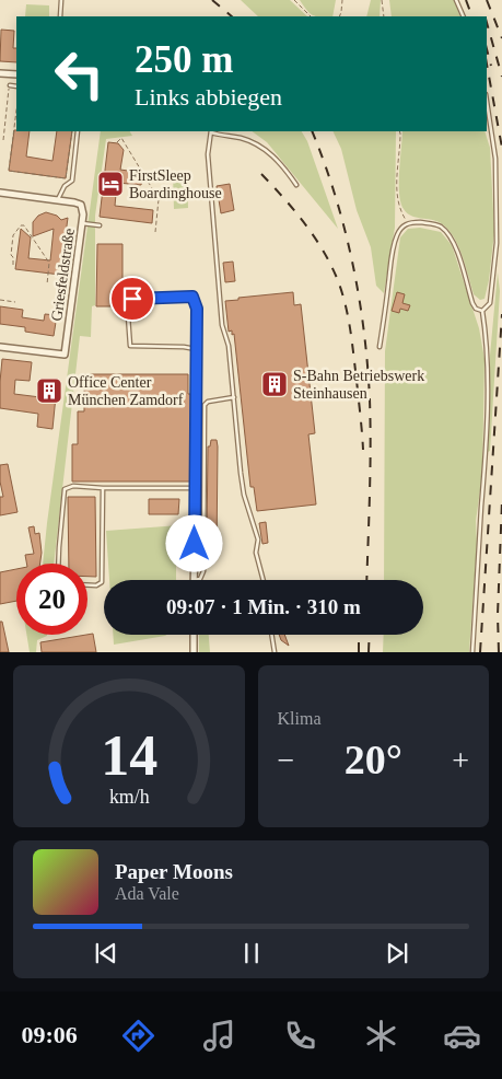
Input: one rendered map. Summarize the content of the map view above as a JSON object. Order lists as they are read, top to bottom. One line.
{"streets":{"street":["Griesfeldstraße"]},"places":{"hotel":["FirstSleep Boardinghouse"],"building":["S-Bahn Betriebswerk Steinhausen","Office Center München Zamdorf"]},"page":{"turn":["250 m","Links abbiegen"],"limit":"20","trip":"09:07 · 1 Min. · 310 m","tile":"Klima","heat":["−","20°","+"],"song":["Paper Moons","Ada Vale"],"tabs":"09:06","gauge":["14","km/h"]}}
